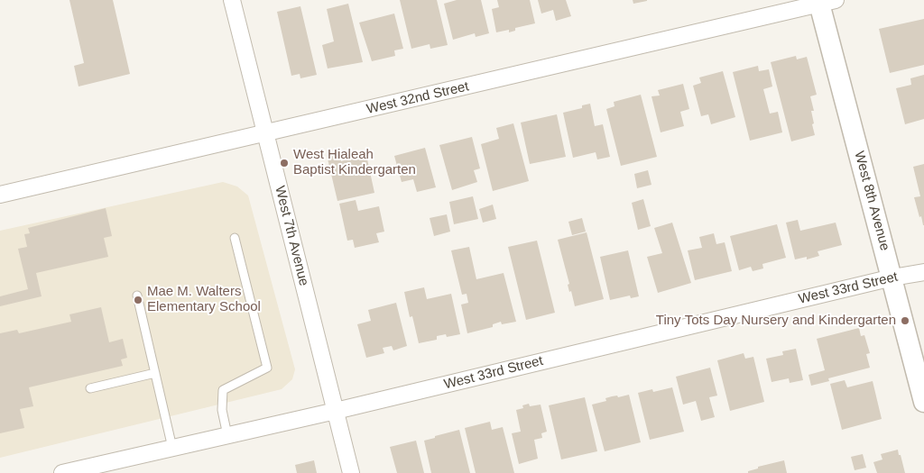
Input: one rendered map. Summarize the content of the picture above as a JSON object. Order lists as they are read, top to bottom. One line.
{"streets":{"street":["West 32nd Street","West 8th Avenue","West 7th Avenue","West 33rd Street"]},"crossings":[["West 32nd Street","West 8th Avenue"],["West 32nd Street","West 7th Avenue"],["West 8th Avenue","West 33rd Street"],["West 7th Avenue","West 33rd Street"]],"places":["West Hialeah Baptist Kindergarten","Mae M. Walters Elementary School","Tiny Tots Day Nursery and Kindergarten"]}
